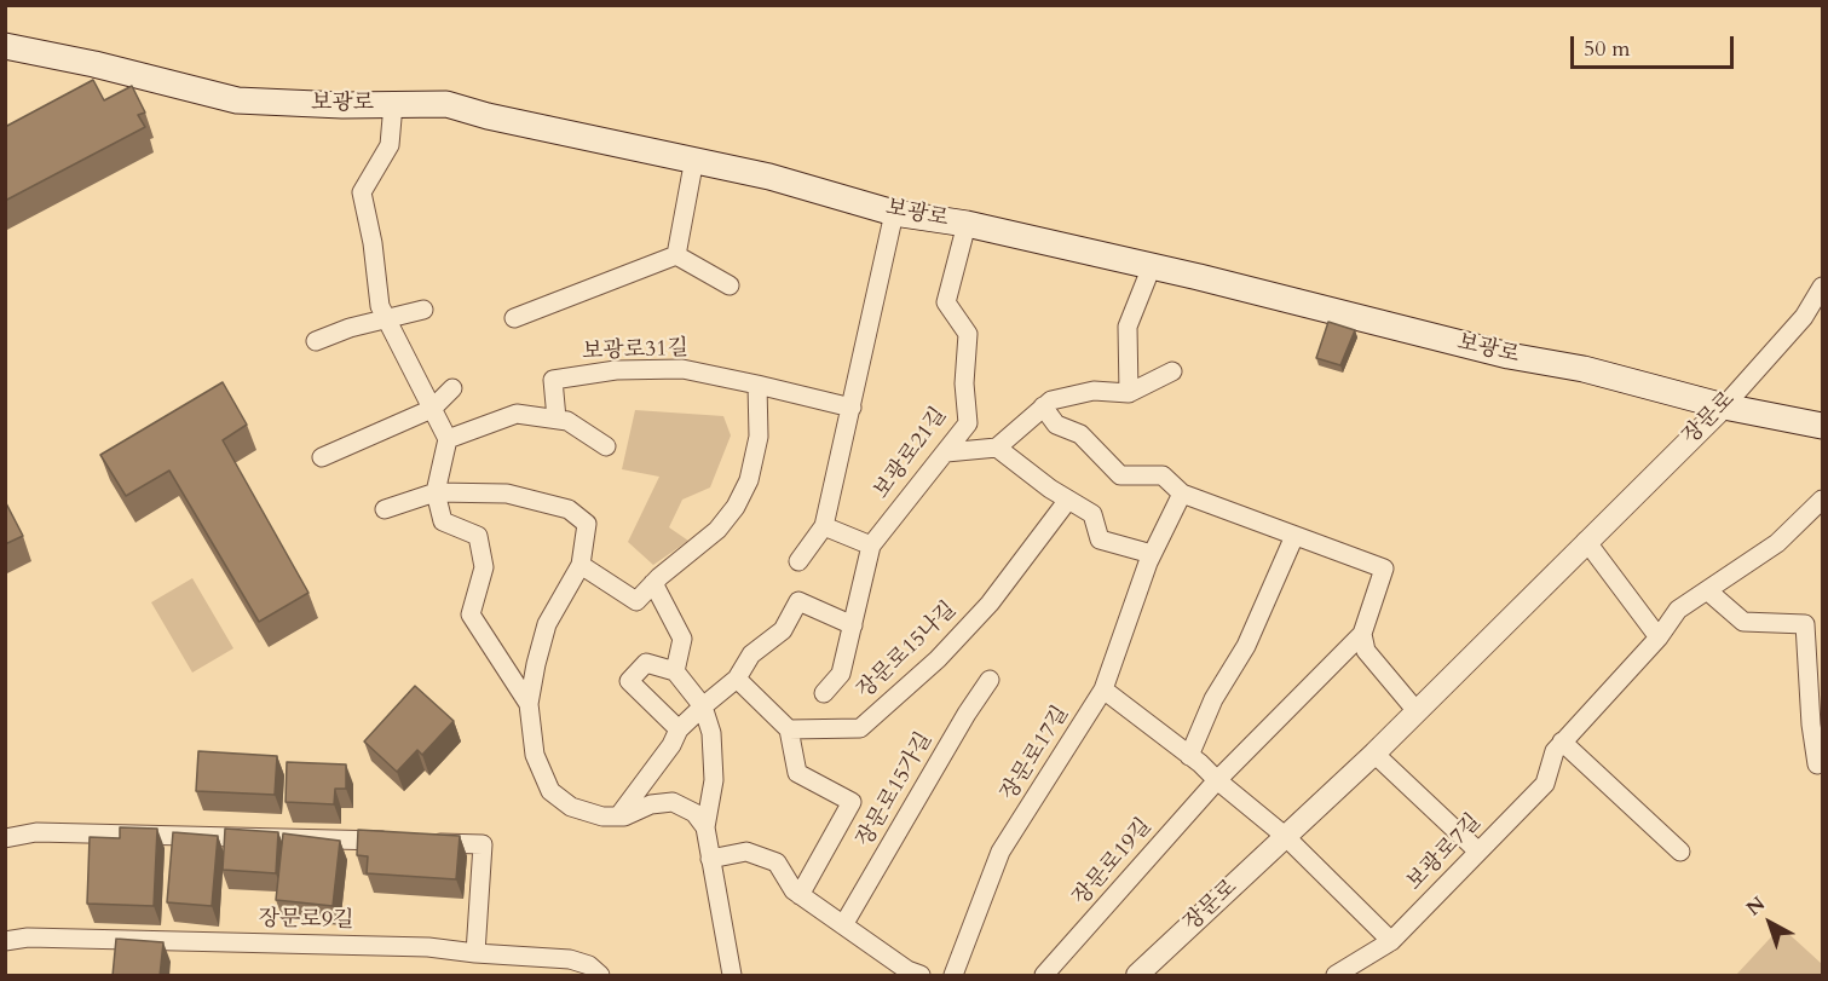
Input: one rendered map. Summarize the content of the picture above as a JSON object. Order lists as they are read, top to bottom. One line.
{"streets":{"main road":["보광로"],"street":["보광로31길","장문로","보광로21길","장문로15나길","장문로17길","장문로15가길","보광로7길","장문로19길","장문로9길"]},"crossings":[["보광로","장문로"],["보광로","보광로21길"],["장문로15나길","장문로15가길"]],"scale_bar":"50 m","north":"top left"}
